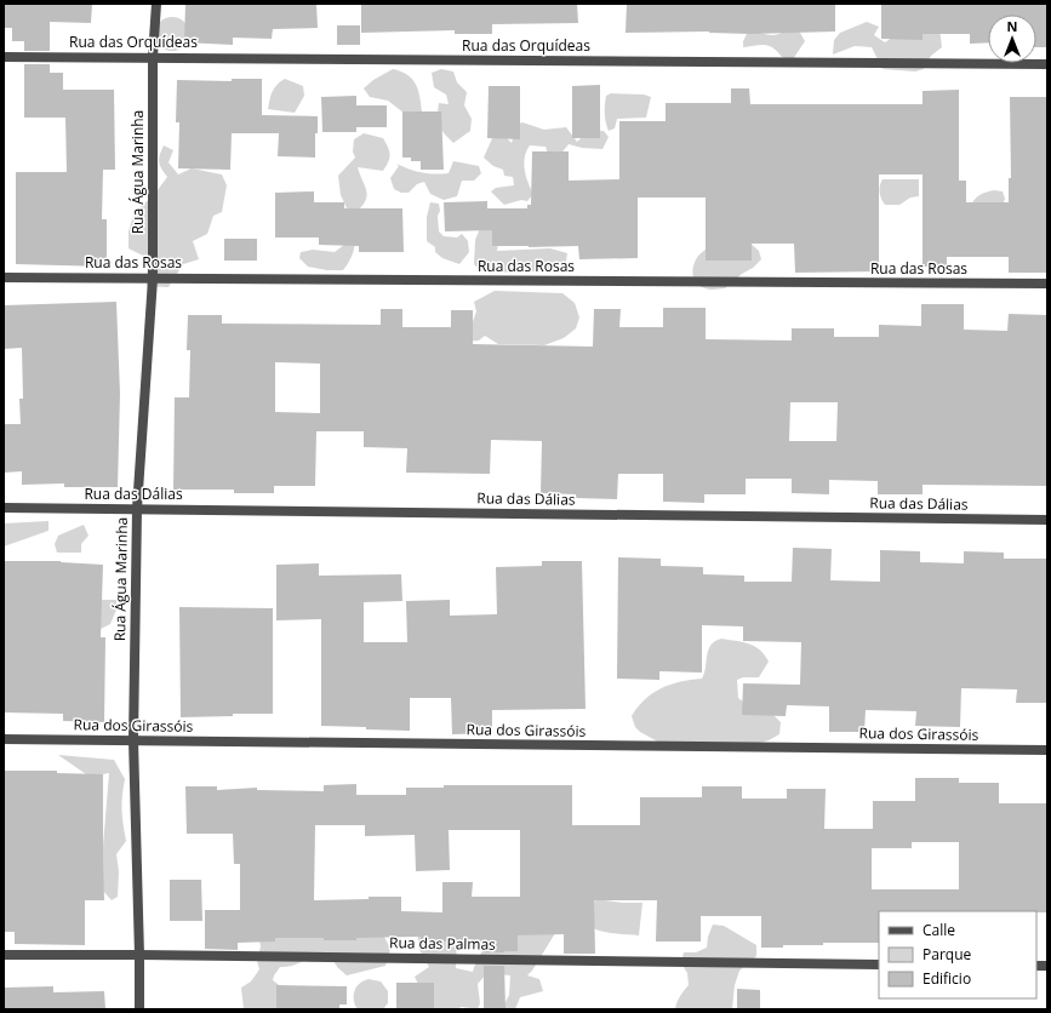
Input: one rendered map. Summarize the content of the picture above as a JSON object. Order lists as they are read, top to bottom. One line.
{"streets":{"street":["Rua das Orquídeas","Rua Água Marinha","Rua das Rosas","Rua das Dálias","Rua dos Girassóis","Rua das Palmas"]},"crossings":[["Rua das Orquídeas","Rua Água Marinha"],["Rua Água Marinha","Rua das Rosas"],["Rua Água Marinha","Rua das Dálias"],["Rua Água Marinha","Rua dos Girassóis"],["Rua Água Marinha","Rua das Palmas"]],"legend":["Calle","Parque","Edificio"],"north":"top"}
